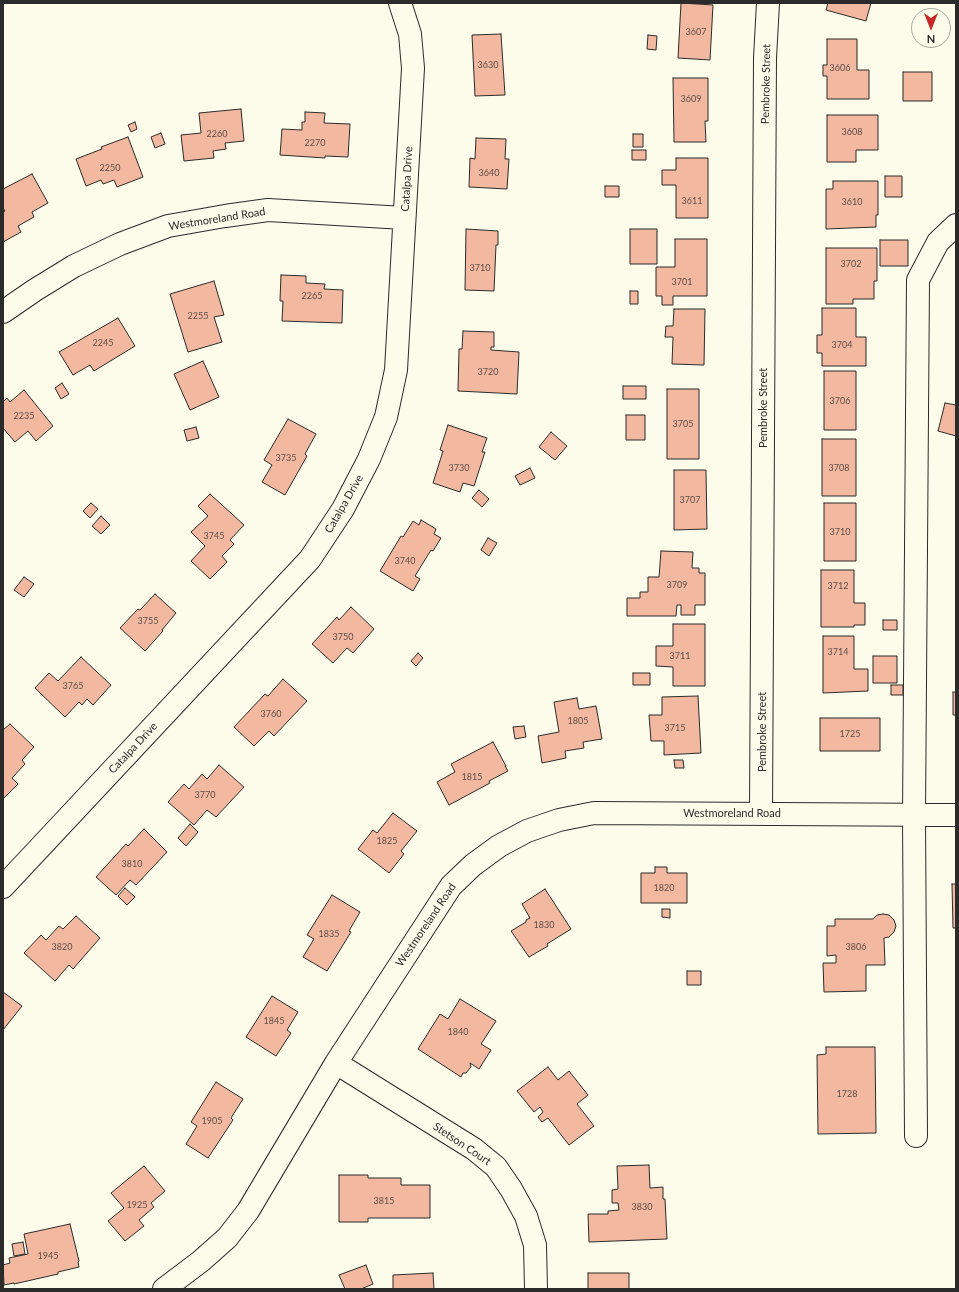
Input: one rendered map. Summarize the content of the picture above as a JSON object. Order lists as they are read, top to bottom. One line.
{"streets":{"street":["Pembroke Street","Catalpa Drive","Westmoreland Road","Stetson Court"]},"crossings":[["Pembroke Street","Westmoreland Road"],["Catalpa Drive","Westmoreland Road"],["Westmoreland Road","Stetson Court"]],"house_numbers":["3607","3630","3606","3609","3608","2260","2270","2250","3640","3611","3610","3702","3710","3701","2265","2255","2245","3704","3720","3706","2235","3705","3735","3730","3708","3707","3710","3745","3740","3709","3712","3755","3750","3714","3711","3765","3760","1805","3715","1725","1815","3770","1825","3810","1820","1830","1835","3820","3806","1845","1840","1728","1905","3815","1925","3830","1945"],"north":"bottom"}
